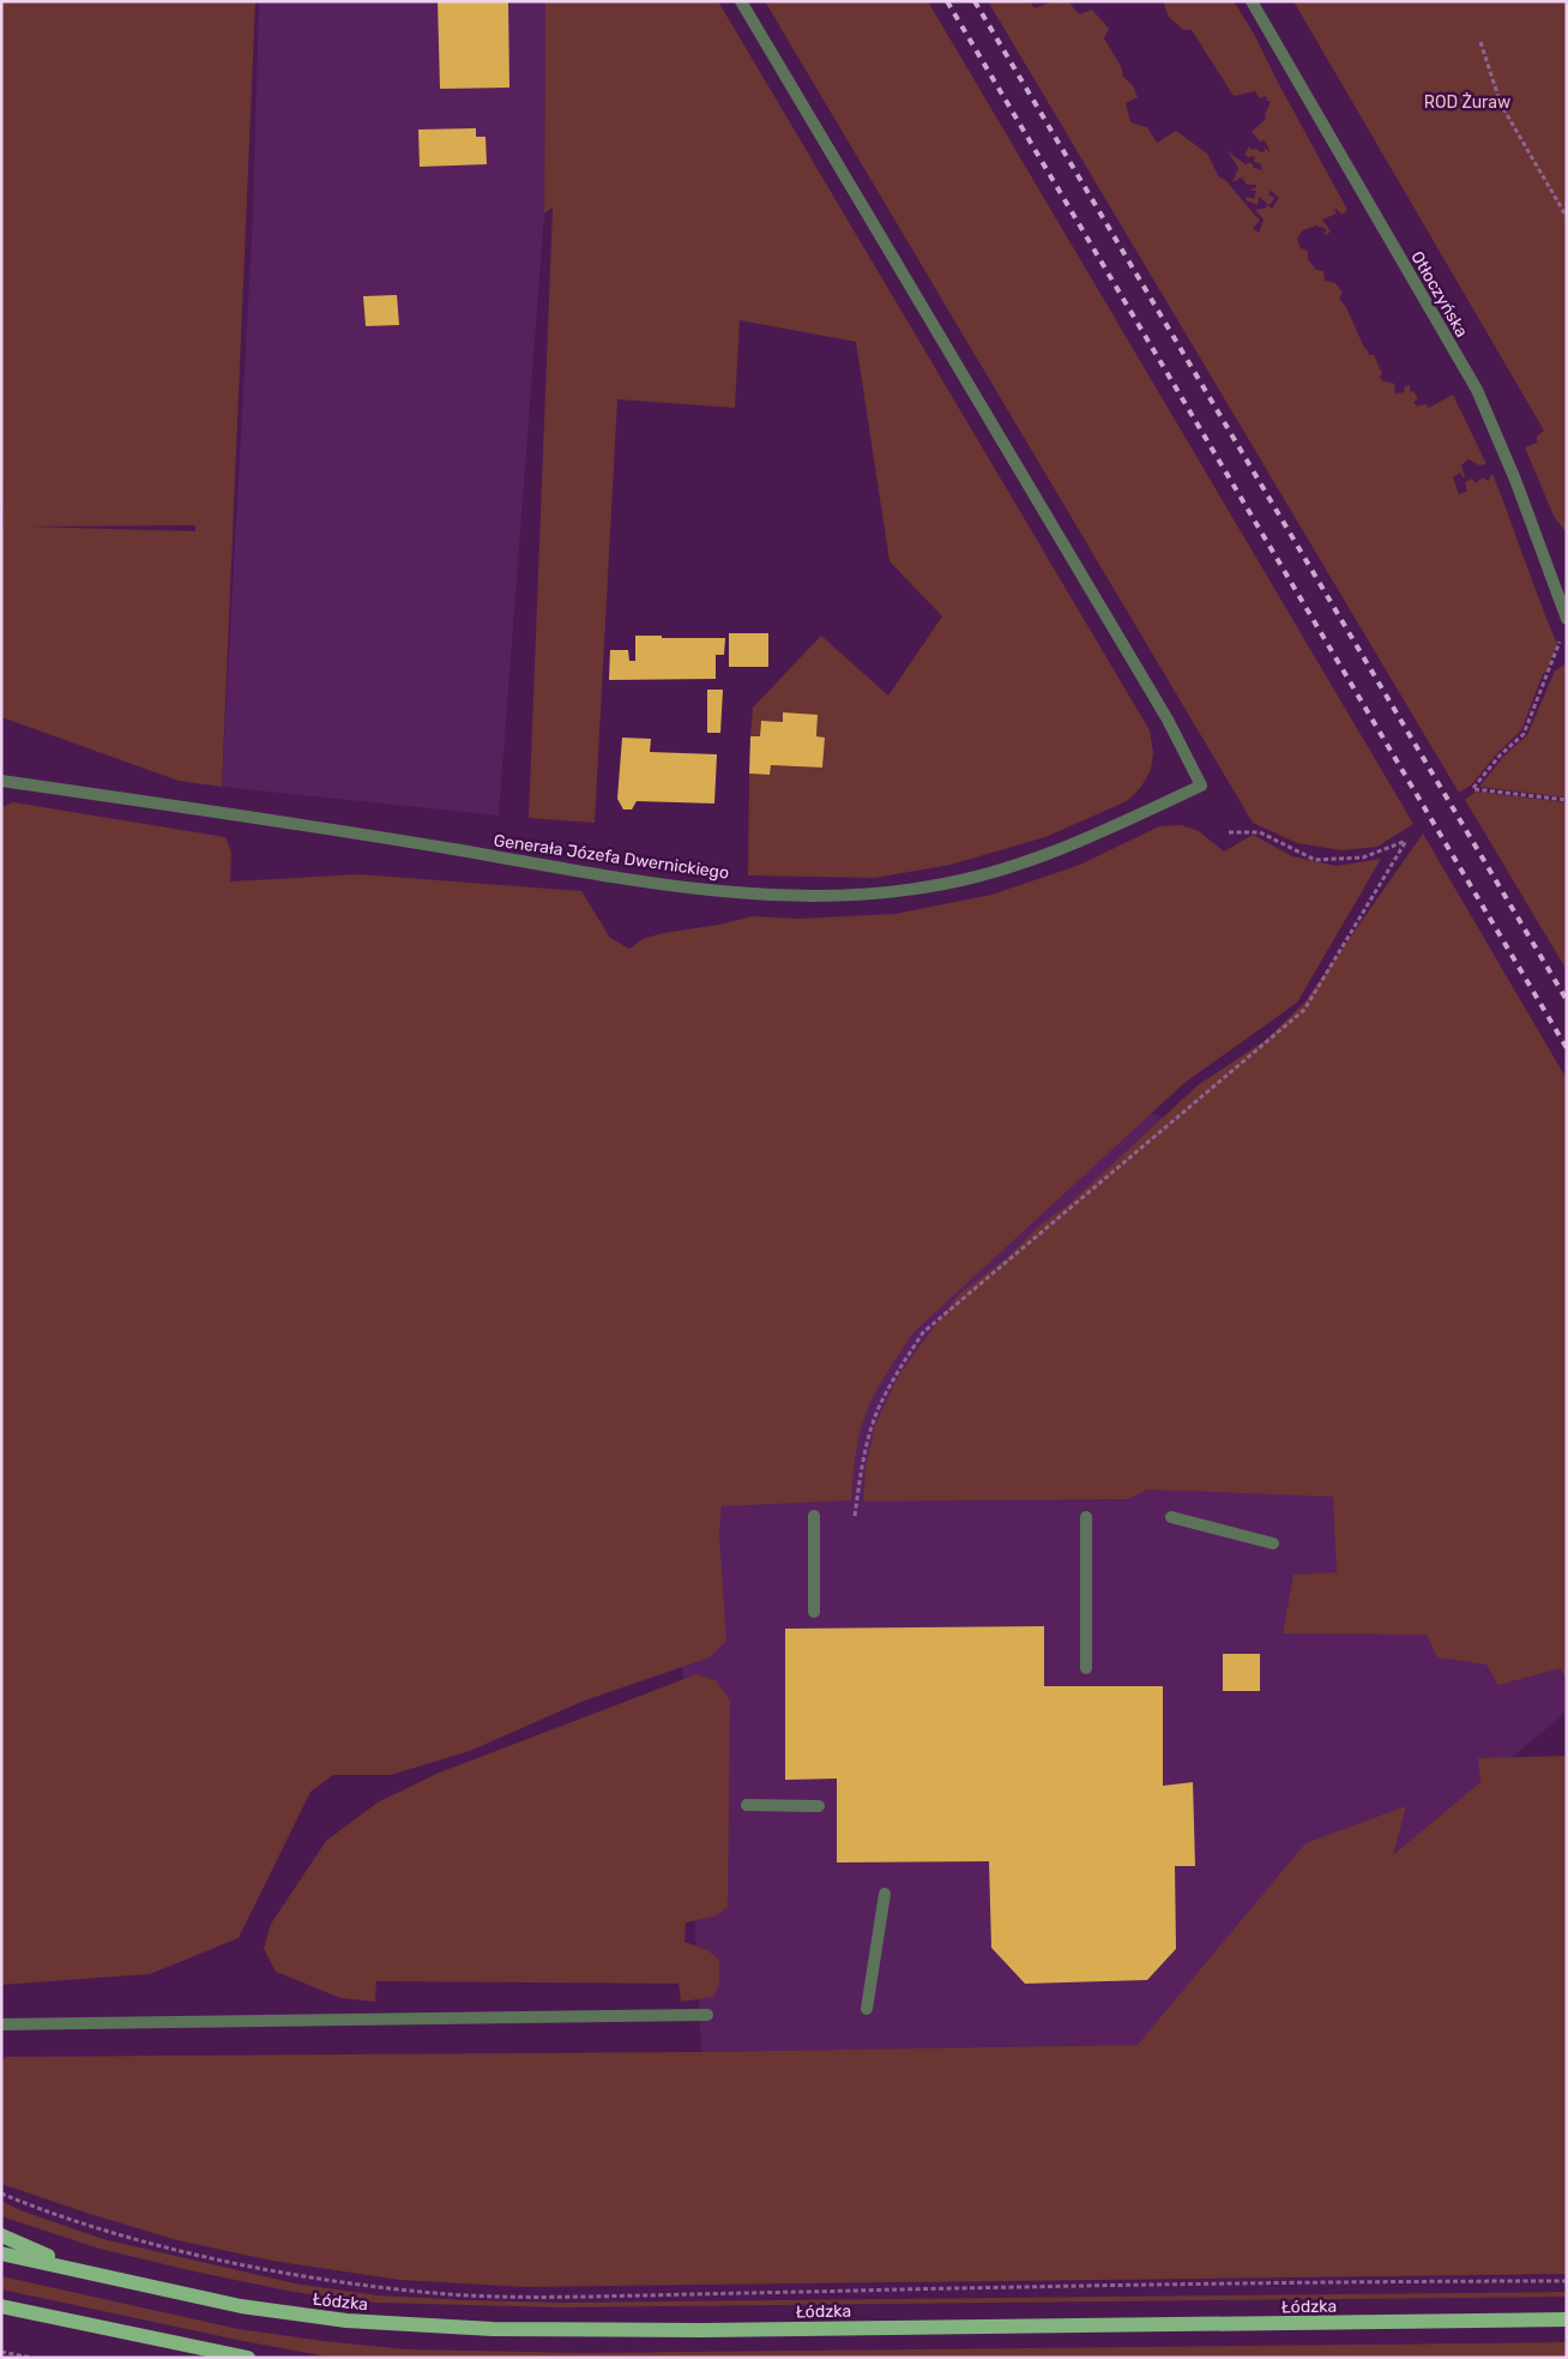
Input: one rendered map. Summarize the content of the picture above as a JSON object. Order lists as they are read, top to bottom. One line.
{"streets":{"main road":["Łódzka"],"street":["Otłoczyńska","Generała Józefa Dwernickiego"]},"parks":["ROD Żuraw"]}
